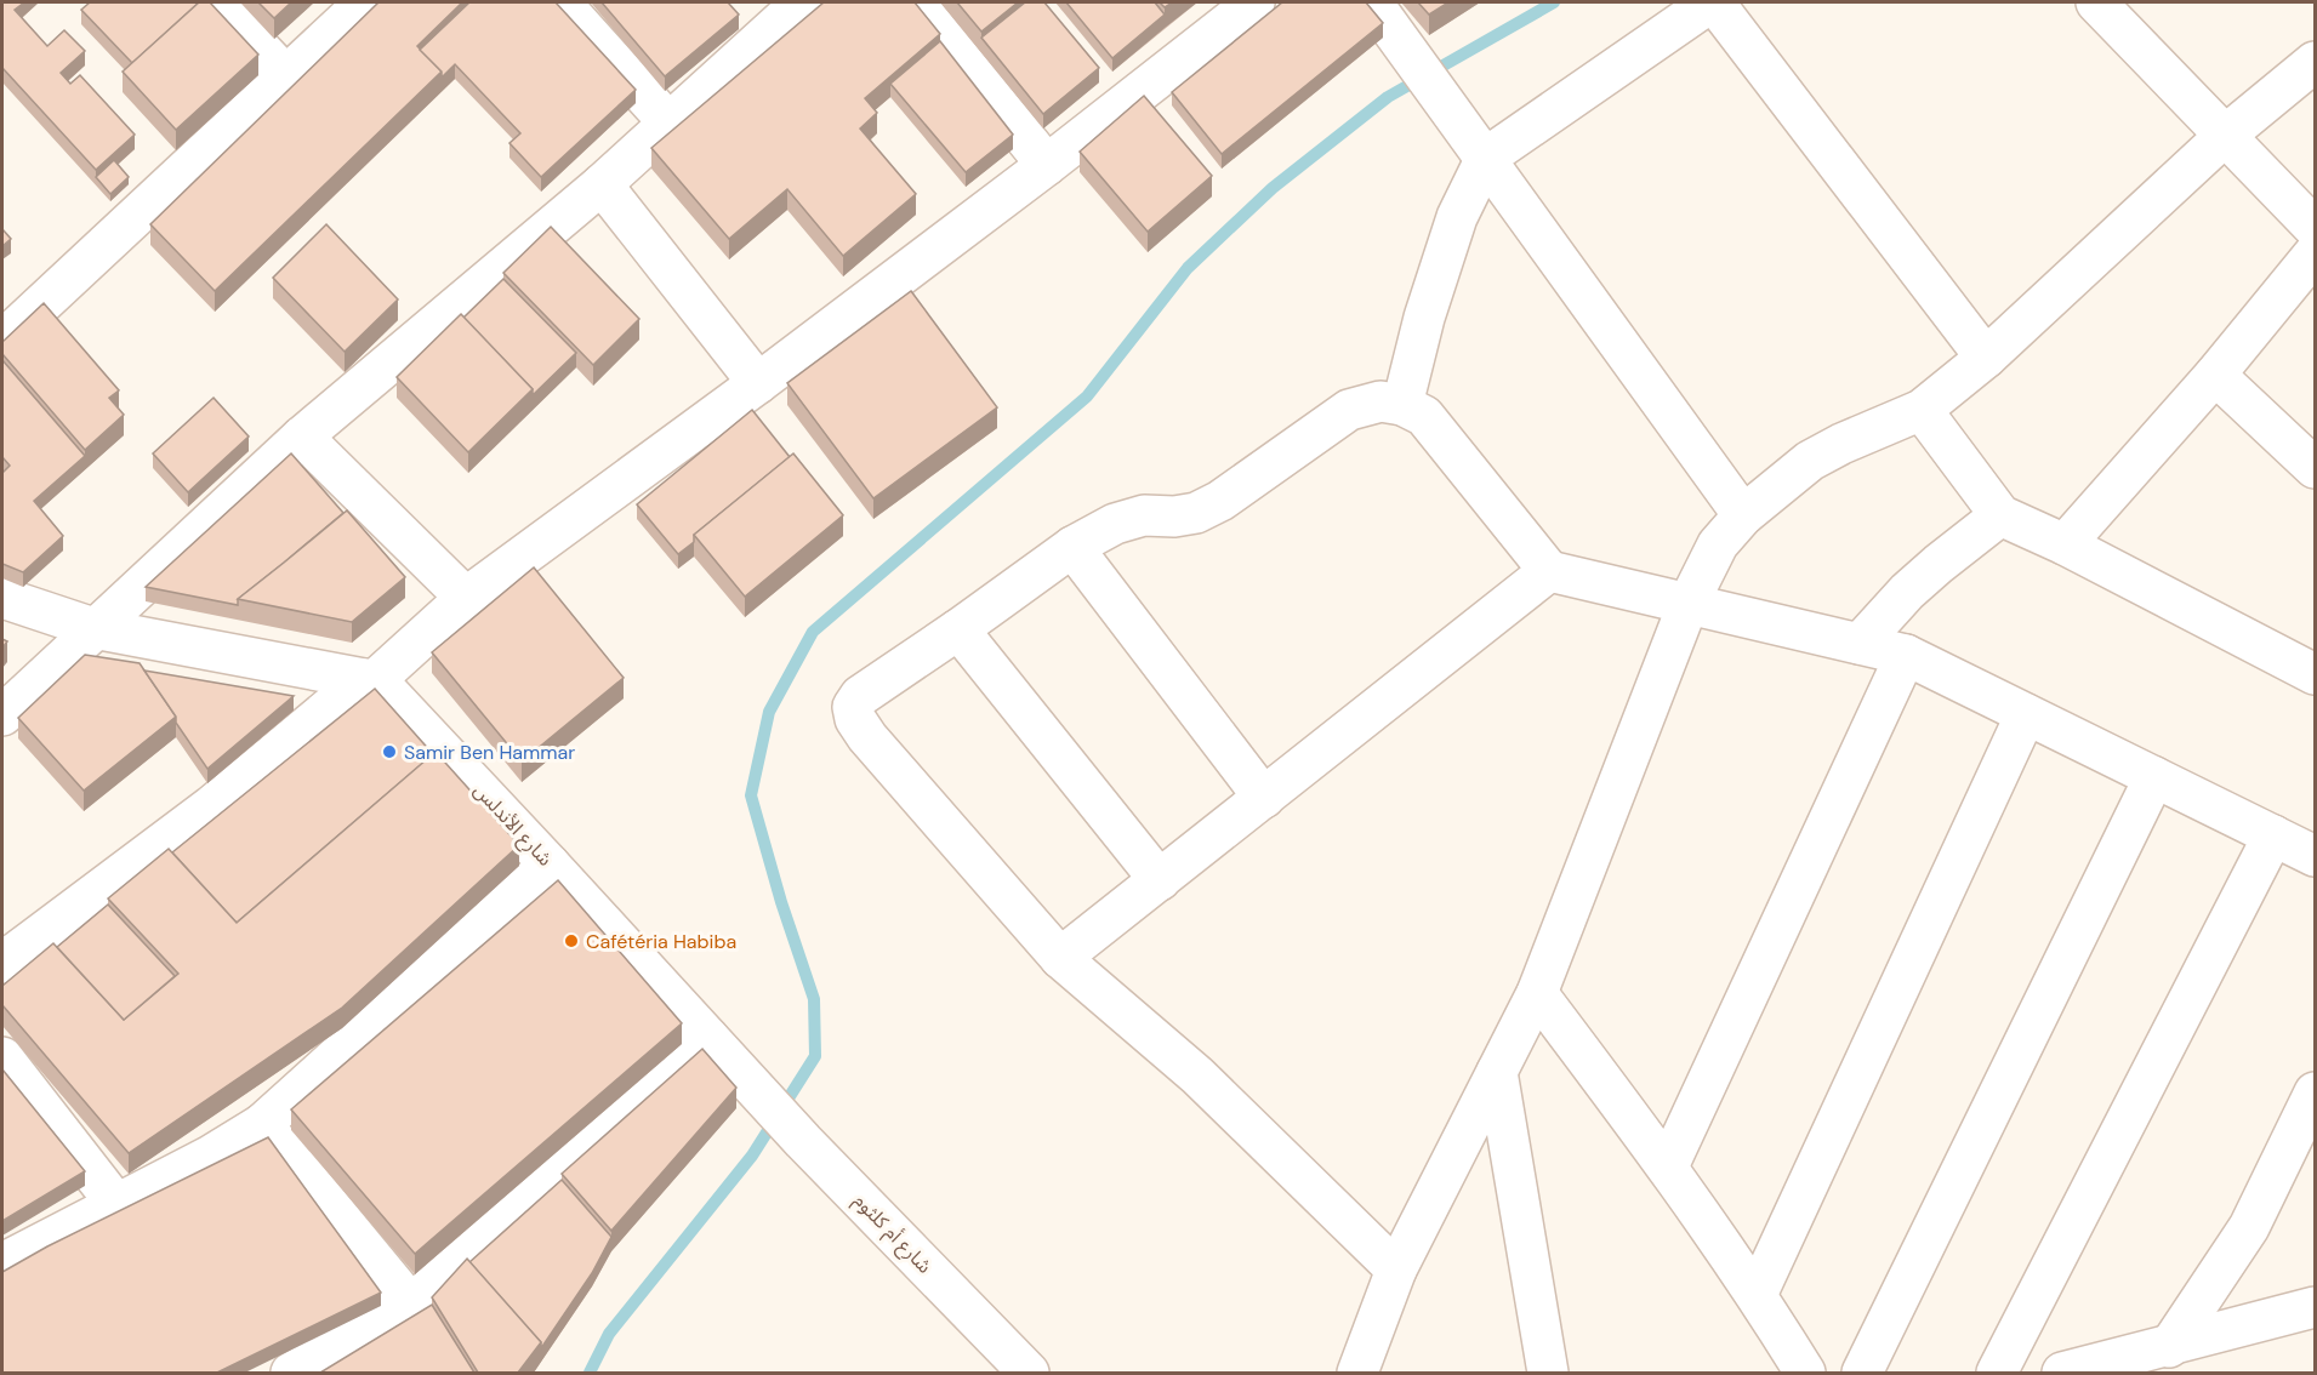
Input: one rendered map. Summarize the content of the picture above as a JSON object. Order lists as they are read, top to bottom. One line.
{"streets":{"street":["شارع الأندلس","شارع أم كلثوم"]},"crossings":[["شارع الأندلس","شارع أم كلثوم"]],"places":["Samir Ben Hammar","Cafétéria Habiba"]}
